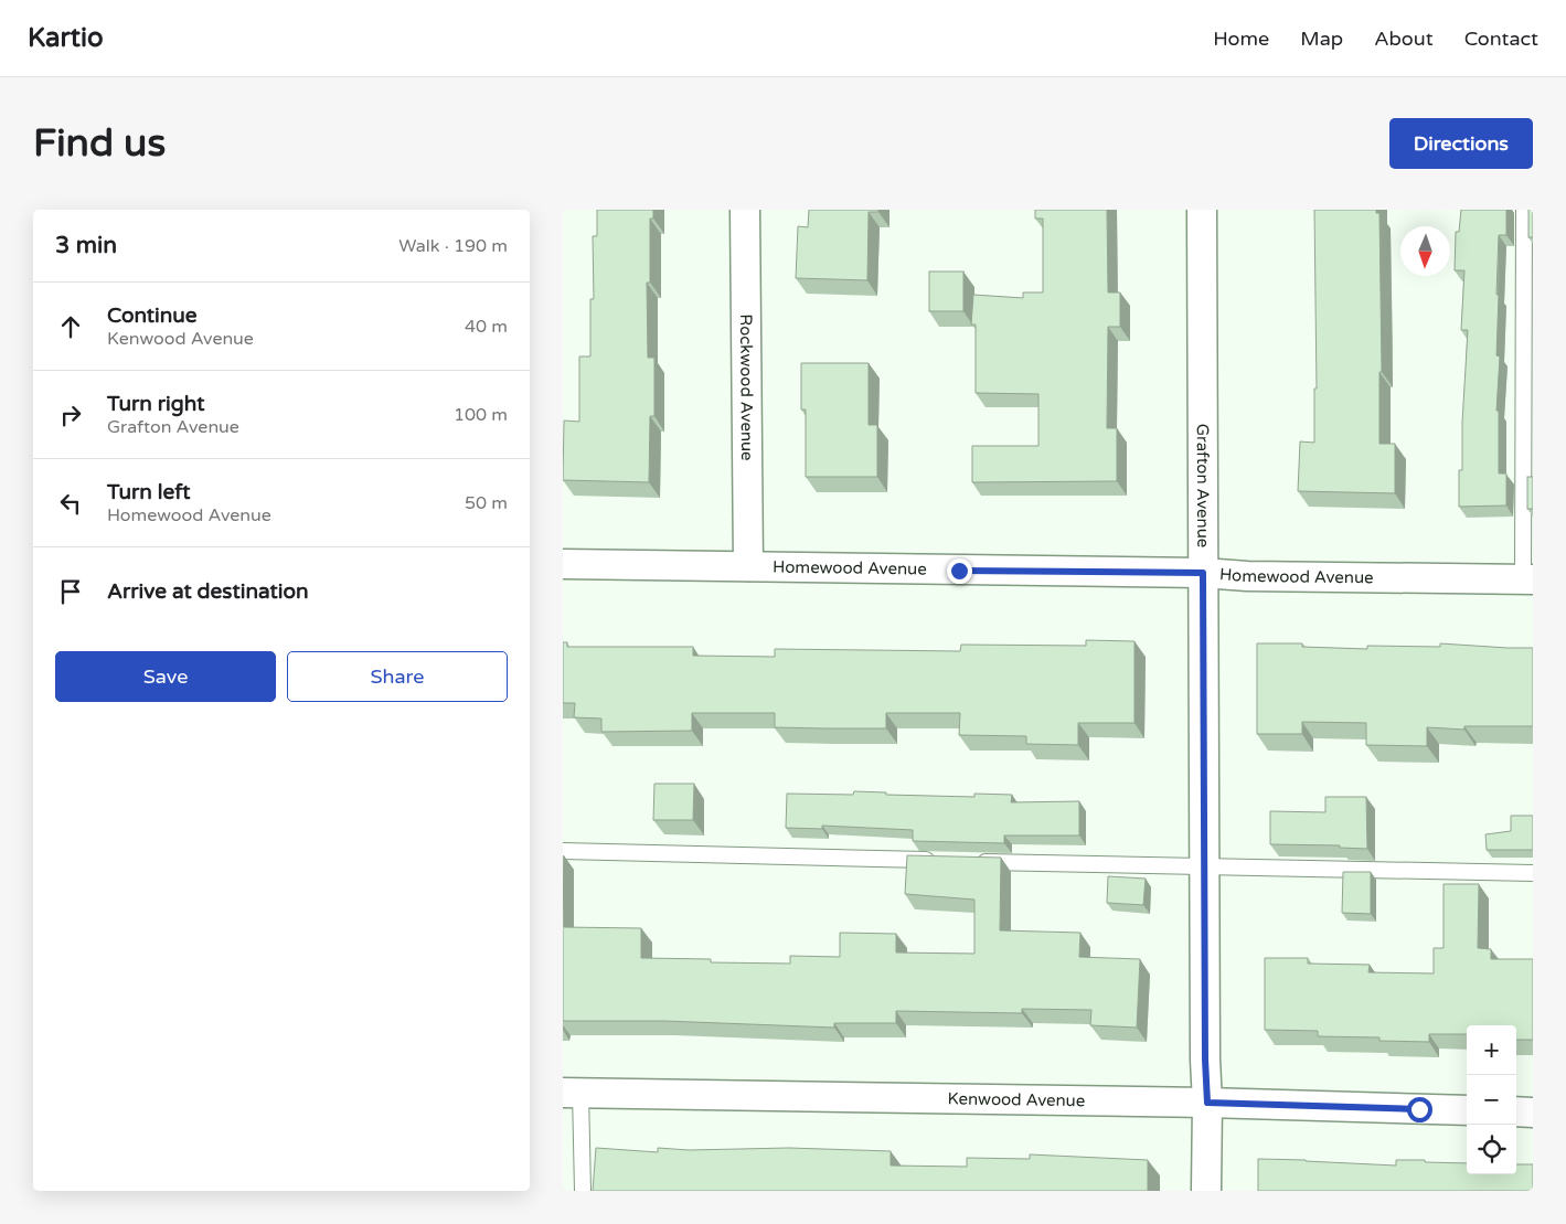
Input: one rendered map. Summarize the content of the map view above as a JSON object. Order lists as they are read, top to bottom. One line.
{"streets":{"street":["Rockwood Avenue","Grafton Avenue","Homewood Avenue","Kenwood Avenue"]},"crossings":[["Rockwood Avenue","Homewood Avenue"],["Grafton Avenue","Homewood Avenue"],["Grafton Avenue","Kenwood Avenue"]],"north":"bottom","page":{"header":"Kartio","nav":["Home","Map","About","Contact"],"buttons":["Directions",["Save","Share"]],"title":"Find us","heading":["3 min","Walk · 190 m"],"list":[["Continue","Kenwood Avenue","40 m"],["Turn right","Grafton Avenue","100 m"],["Turn left","Homewood Avenue","50 m"],"Arrive at destination"],"map_buttons":["+","−"]}}
